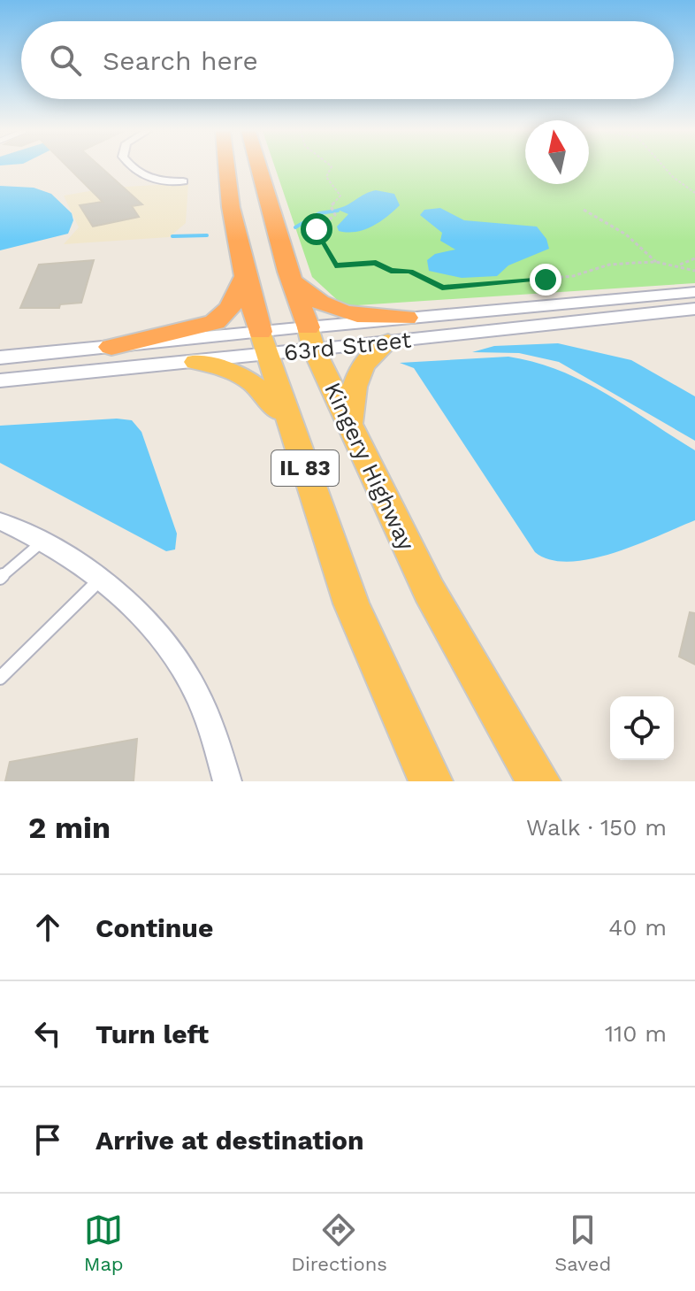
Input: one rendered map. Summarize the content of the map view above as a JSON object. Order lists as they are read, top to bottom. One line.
{"streets":{"highway":["Kingery Highway","IL 83"],"main road":["63rd Street"]},"crossings":[["63rd Street","Kingery Highway"],["63rd Street","IL 83"]],"north":"top","page":{"search":"Search here","heading":["2 min","Walk · 150 m"],"list":[["Continue","40 m"],["Turn left","110 m"],"Arrive at destination"],"nav":["Map","Directions","Saved"]}}
